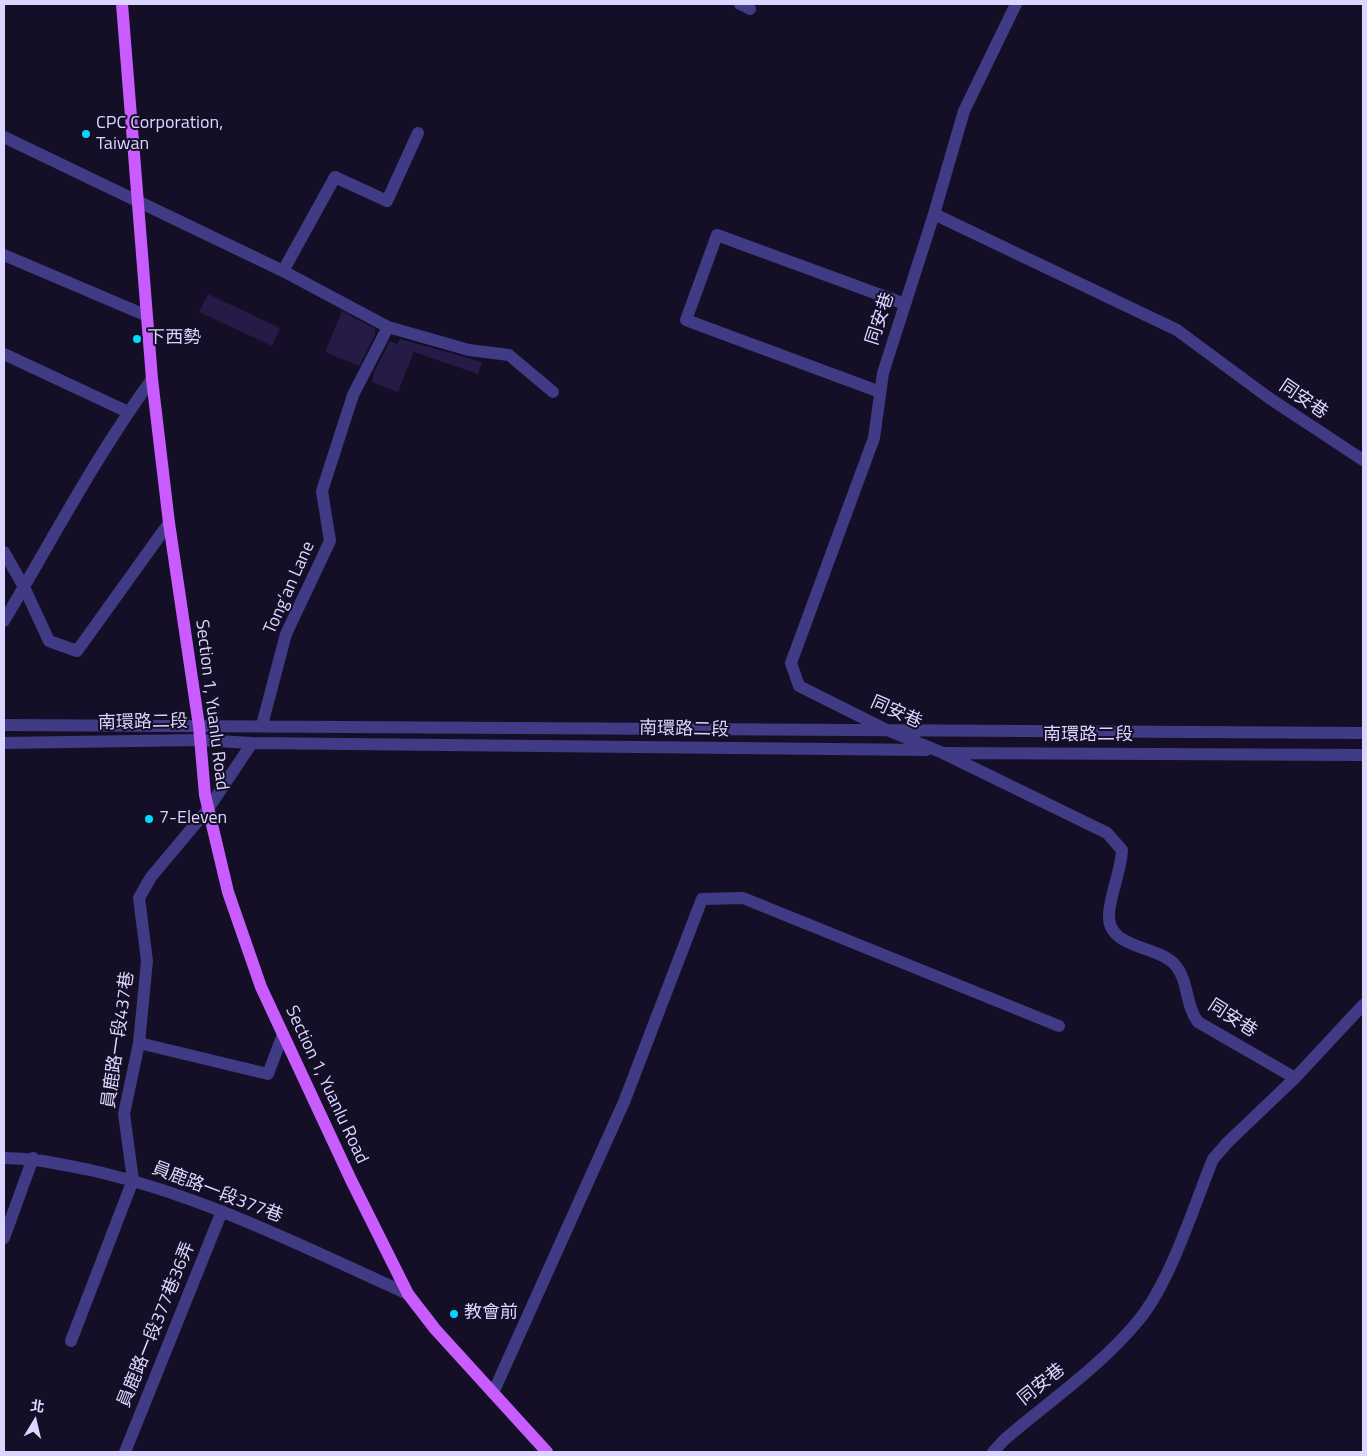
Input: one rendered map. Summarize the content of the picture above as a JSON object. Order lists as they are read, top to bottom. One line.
{"streets":{"main road":["Section 1, Yuanlu Road"],"street":["同安巷","Tong’an Lane","南環路二段","員鹿路一段437巷","員鹿路一段377巷","員鹿路一段377巷36弄"]},"crossings":[["同安巷","南環路二段"],["Tong’an Lane","南環路二段"],["Section 1, Yuanlu Road","南環路二段"],["Section 1, Yuanlu Road","員鹿路一段437巷"],["Section 1, Yuanlu Road","員鹿路一段377巷"],["南環路二段","員鹿路一段437巷"],["員鹿路一段437巷","員鹿路一段377巷"],["員鹿路一段377巷","員鹿路一段377巷36弄"]],"places":["CPC Corporation, Taiwan","下西勢","7-Eleven","教會前"],"north":"top"}
